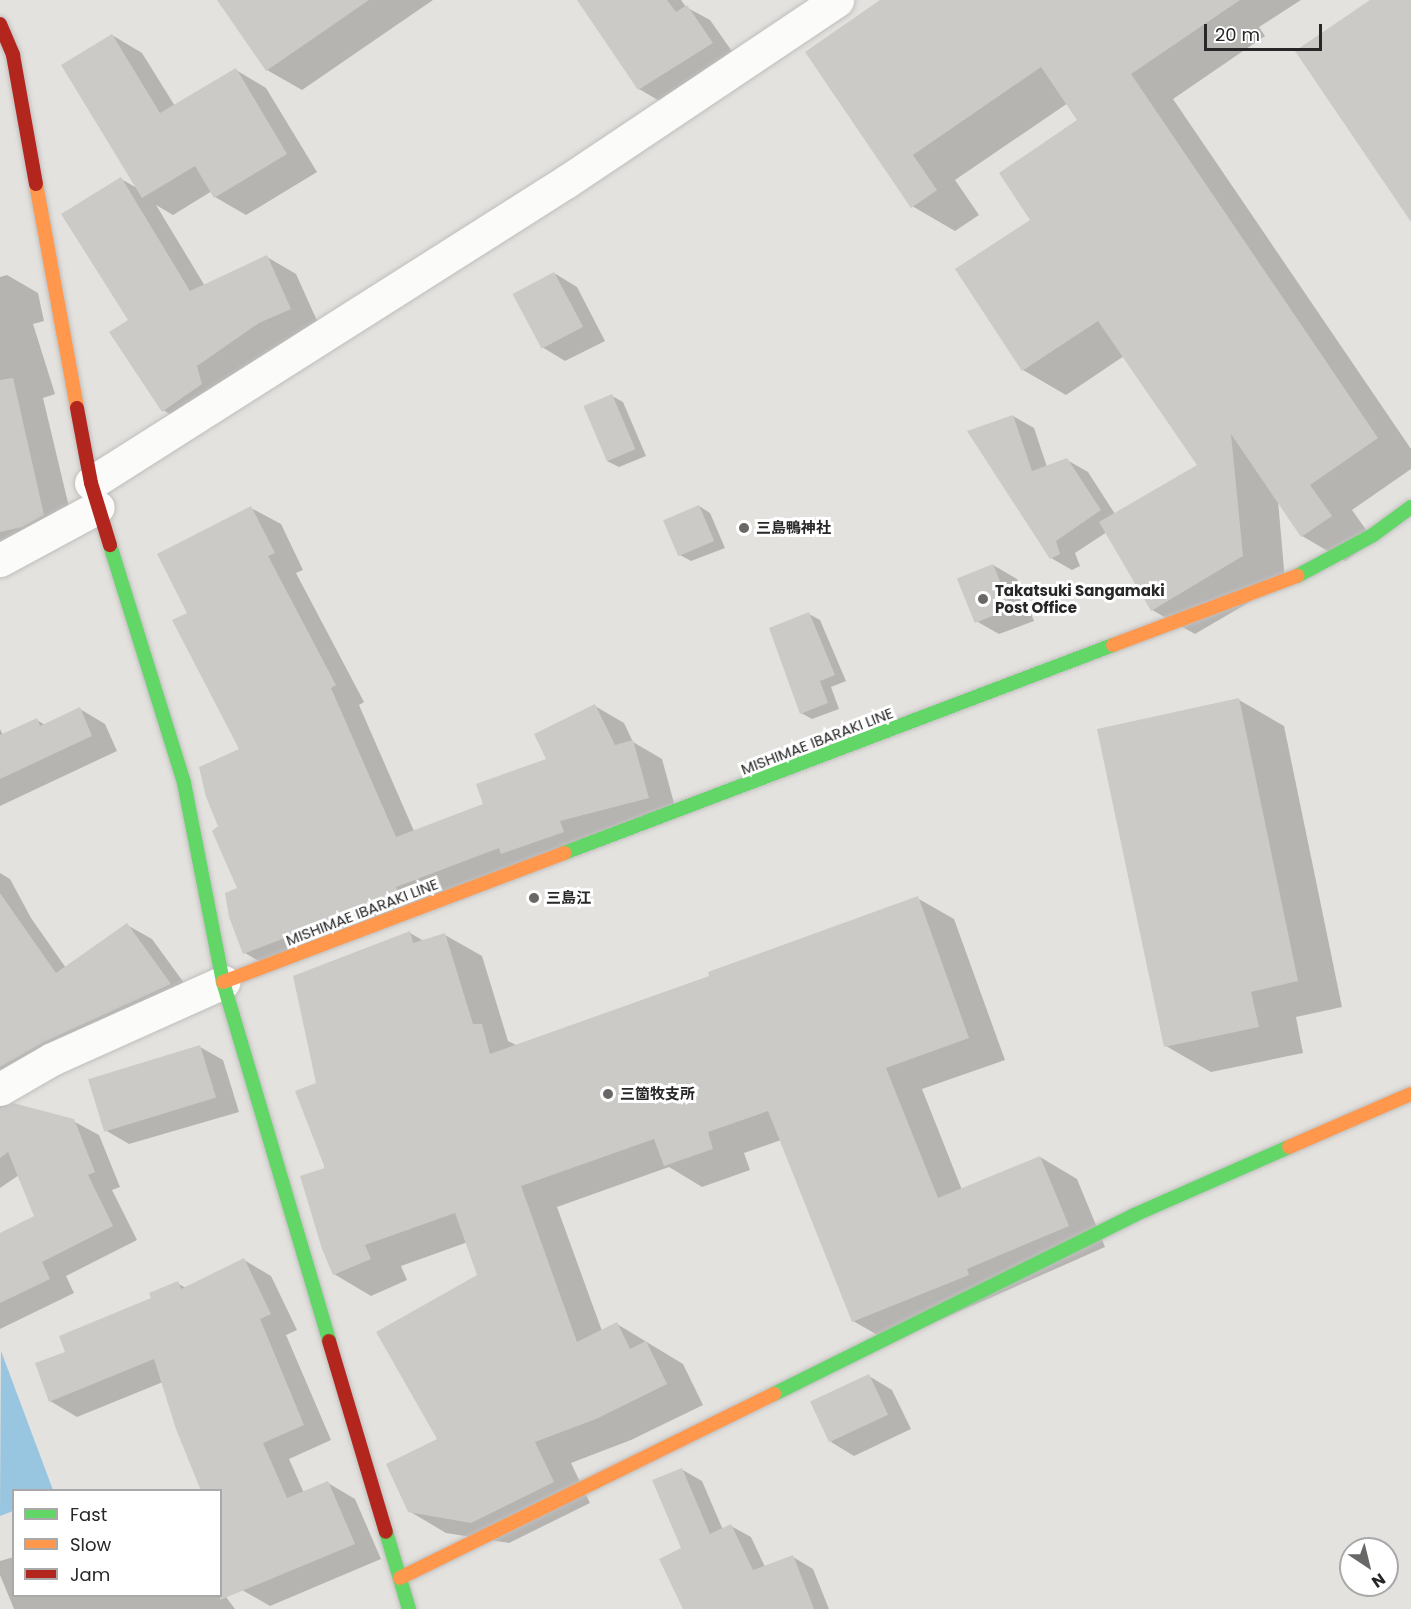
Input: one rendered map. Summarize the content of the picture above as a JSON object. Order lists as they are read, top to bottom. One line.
{"streets":{"street":["MISHIMAE IBARAKI LINE"]},"places":["三島鴨神社","Takatsuki Sangamaki Post Office","三島江","三箇牧支所"],"legend":["Fast","Slow","Jam"],"scale_bar":"20 m","north":"bottom right"}
